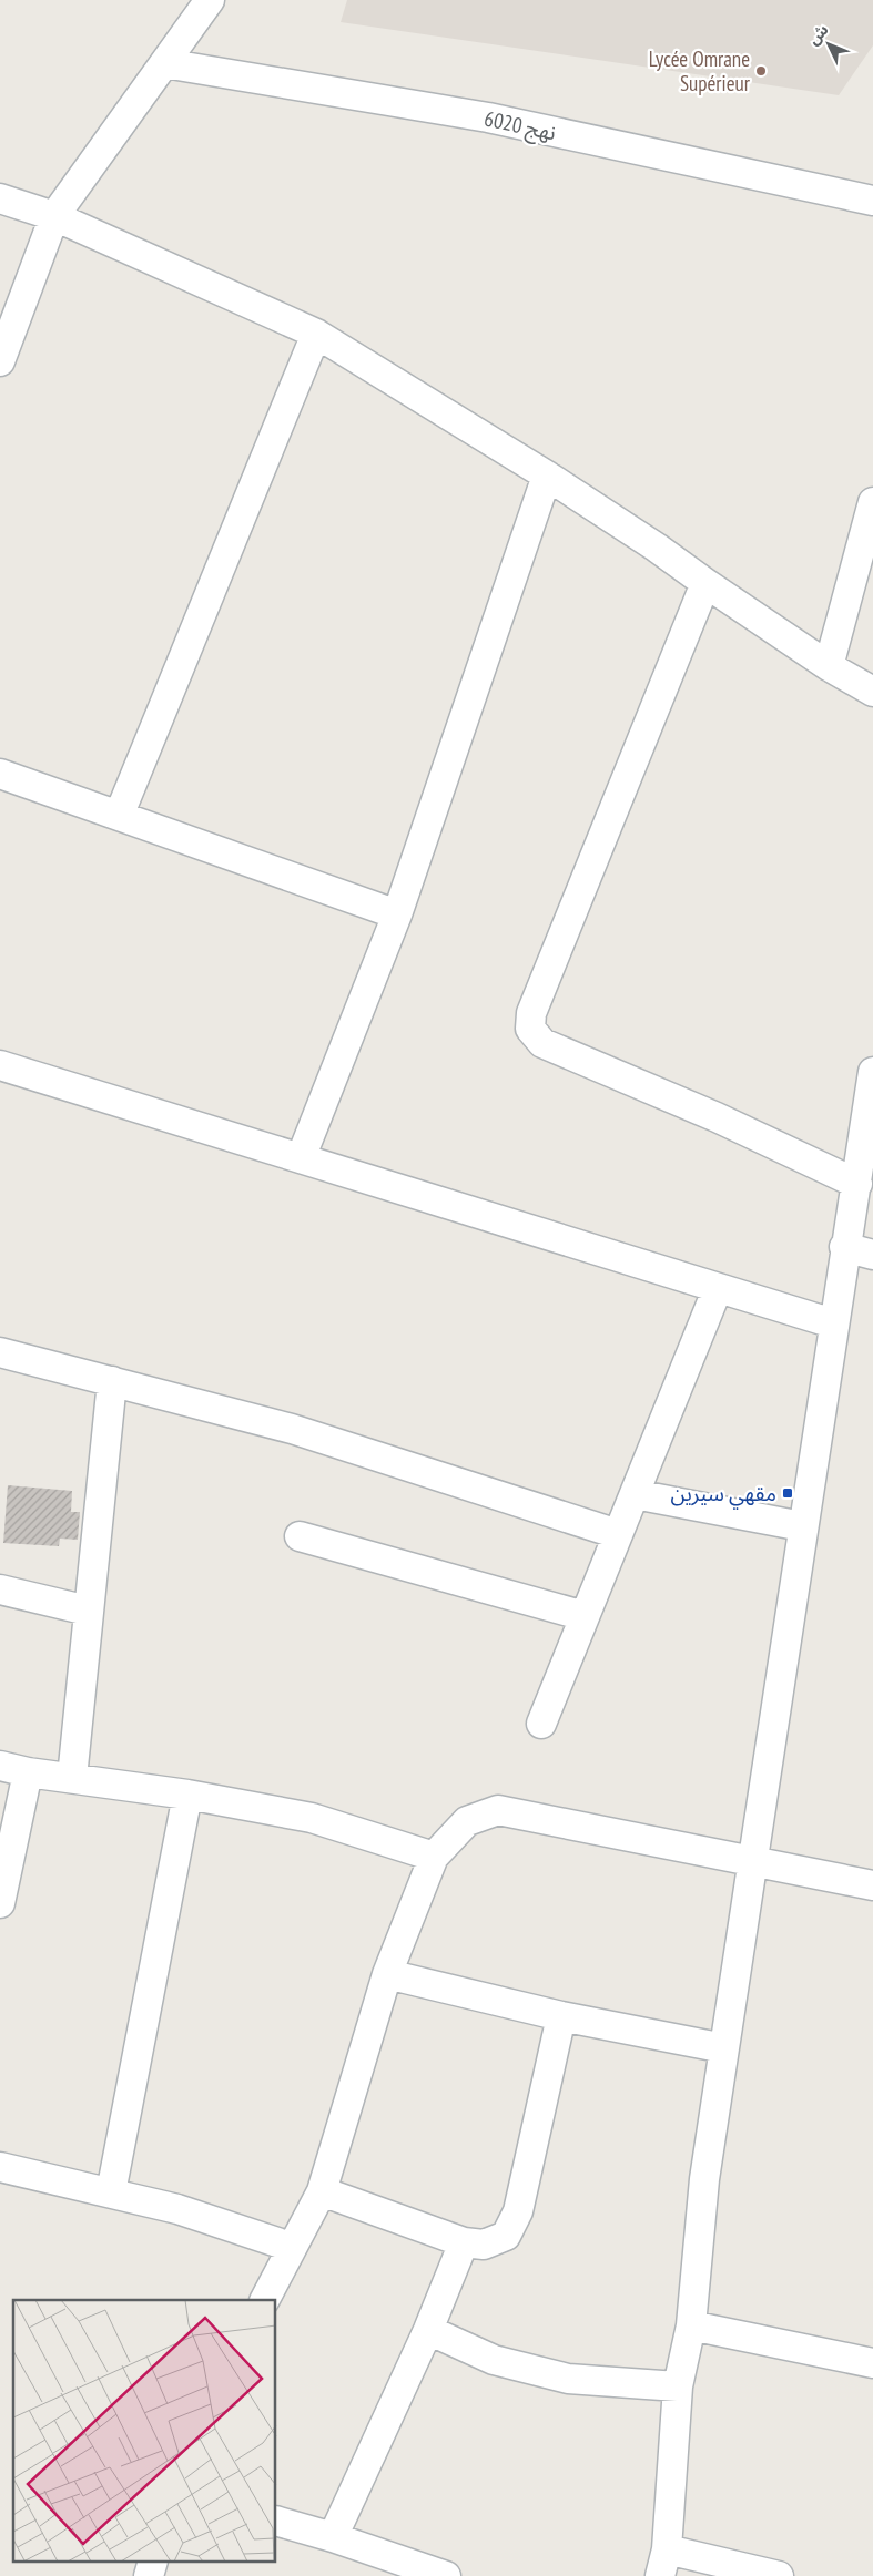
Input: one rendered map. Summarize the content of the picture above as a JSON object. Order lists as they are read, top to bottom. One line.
{"streets":{"street":["نهج 6020"]},"places":{"other":["Lycée Omrane Supérieur"],"transit":["مقهي سيرين"]},"north":"top left"}
